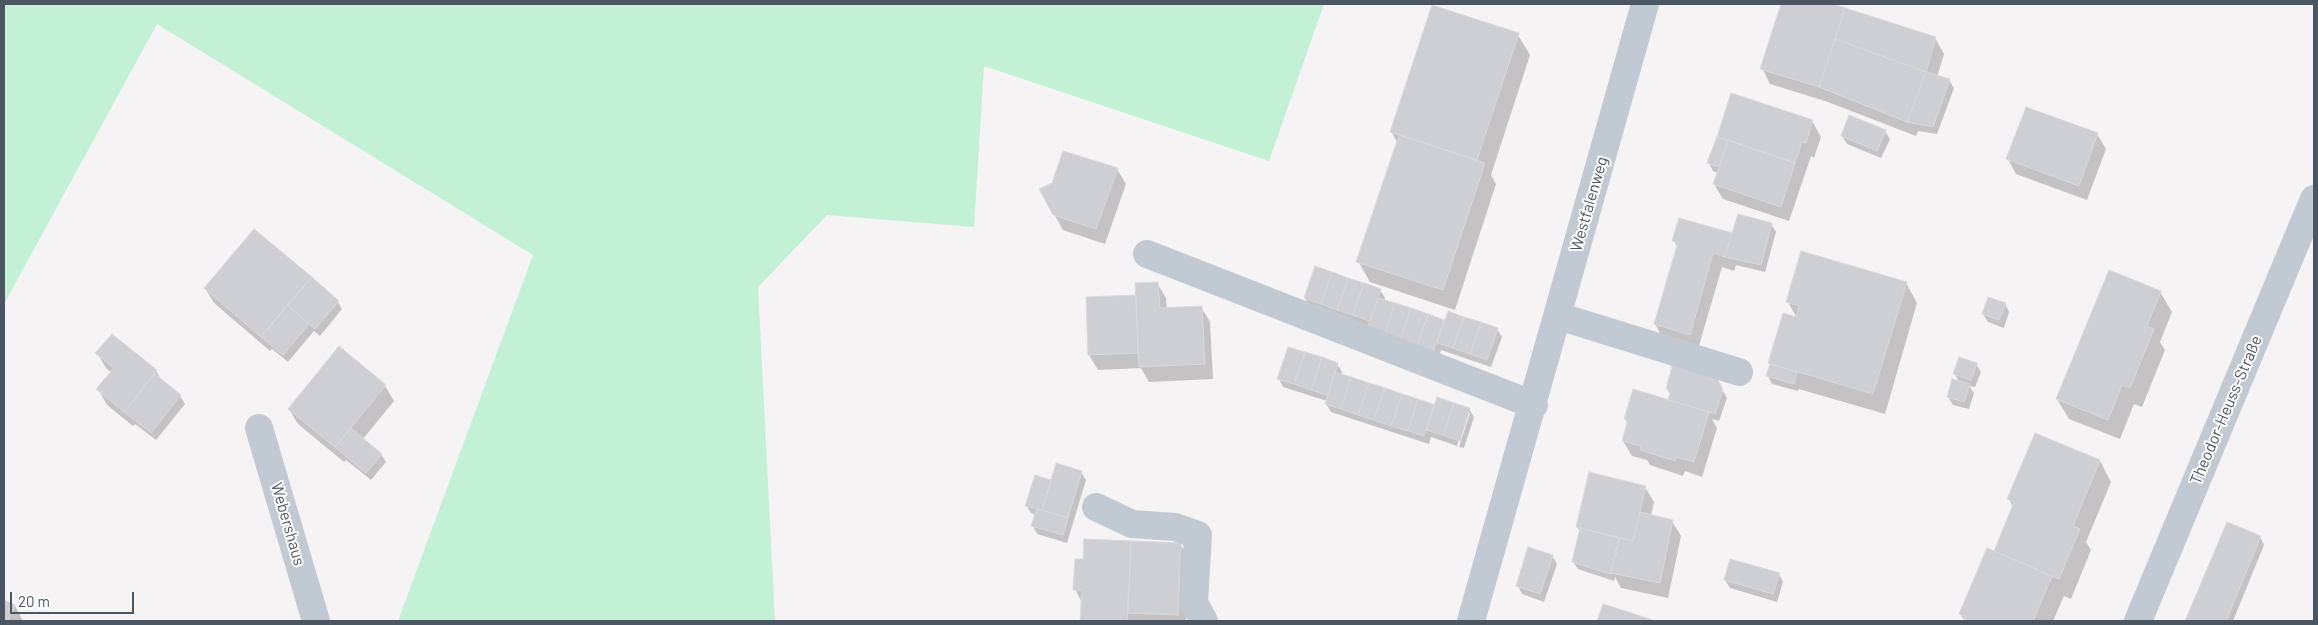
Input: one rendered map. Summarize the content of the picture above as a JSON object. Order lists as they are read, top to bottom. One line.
{"streets":{"street":["Westfalenweg","Theodor-Heuss-Straße","Webershaus"]},"scale_bar":"20 m"}
